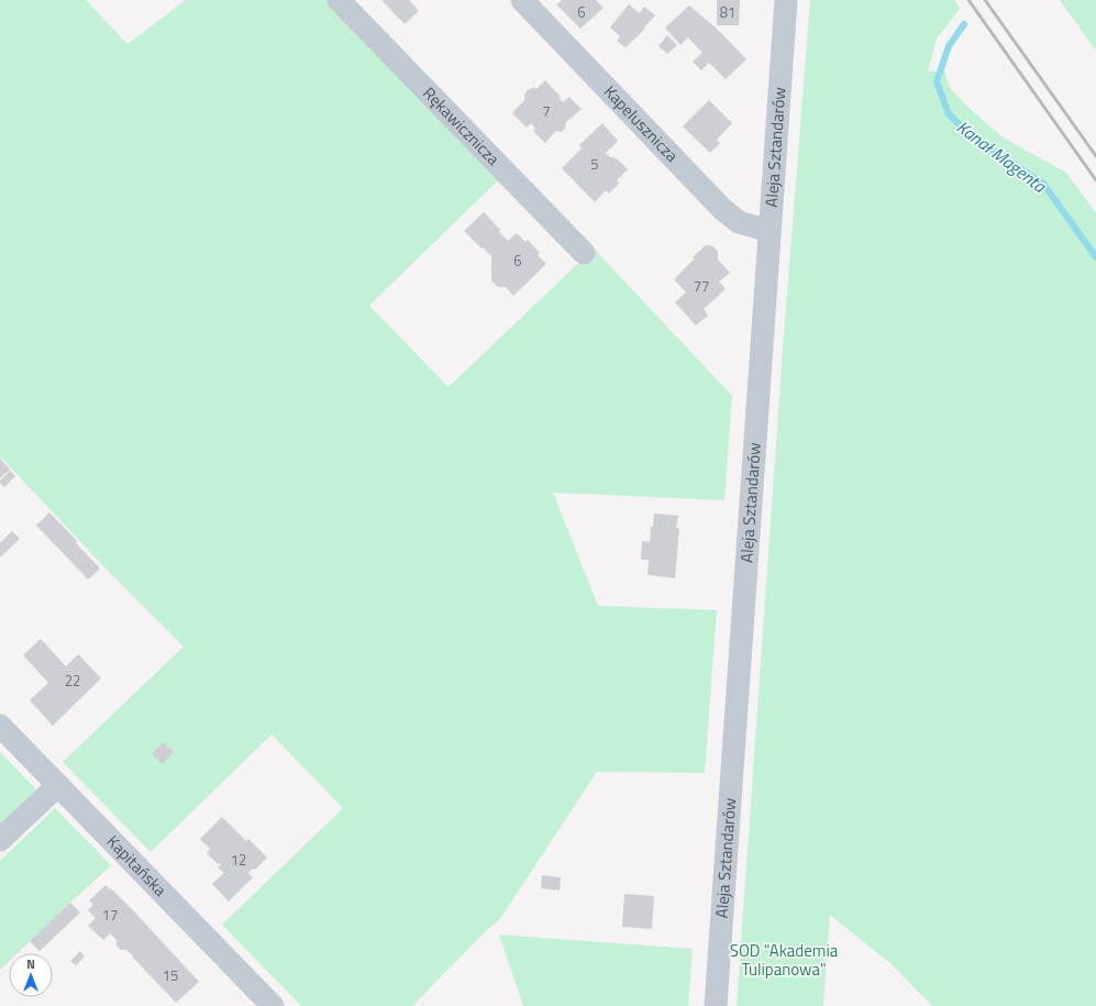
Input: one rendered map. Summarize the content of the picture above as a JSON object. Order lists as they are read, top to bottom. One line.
{"streets":{"street":["Kapelusznicza","Rękawicznicza","Aleja Sztandarów","Kapitańska"]},"crossings":[["Kapelusznicza","Aleja Sztandarów"]],"water":["Kanał Magenta"],"parks":["SOD \"Akademia Tulipanowa\""],"house_numbers":["6","81","7","5","6","77","22","12","17","15"],"north":"top"}
